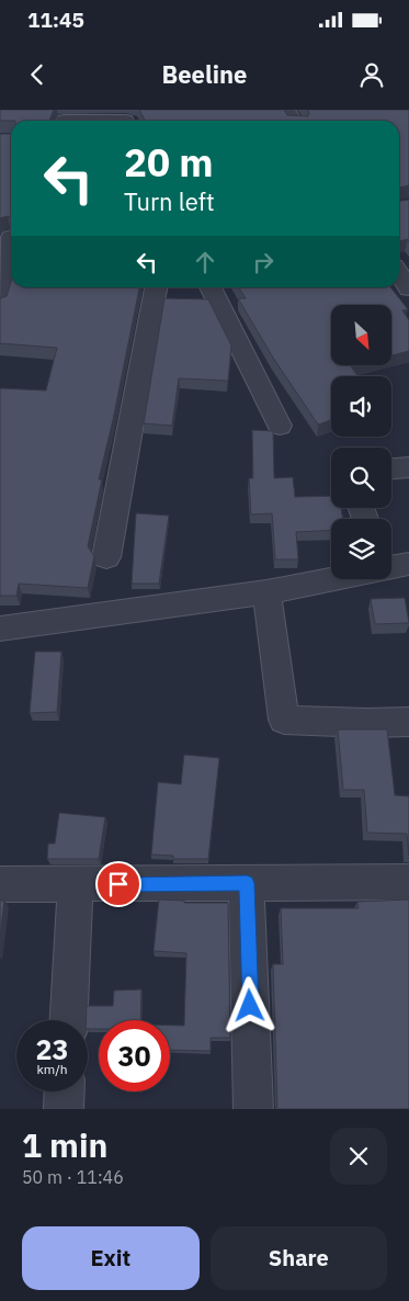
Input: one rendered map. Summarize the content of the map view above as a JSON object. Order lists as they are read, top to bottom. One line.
{"north":"bottom right","page":{"status":"11:45","header":"Beeline","turn":["20 m","Turn left"],"speed":"23 km/h","limit":"30","heading":["1 min","50 m · 11:46"],"buttons":["Exit","Share"]}}
